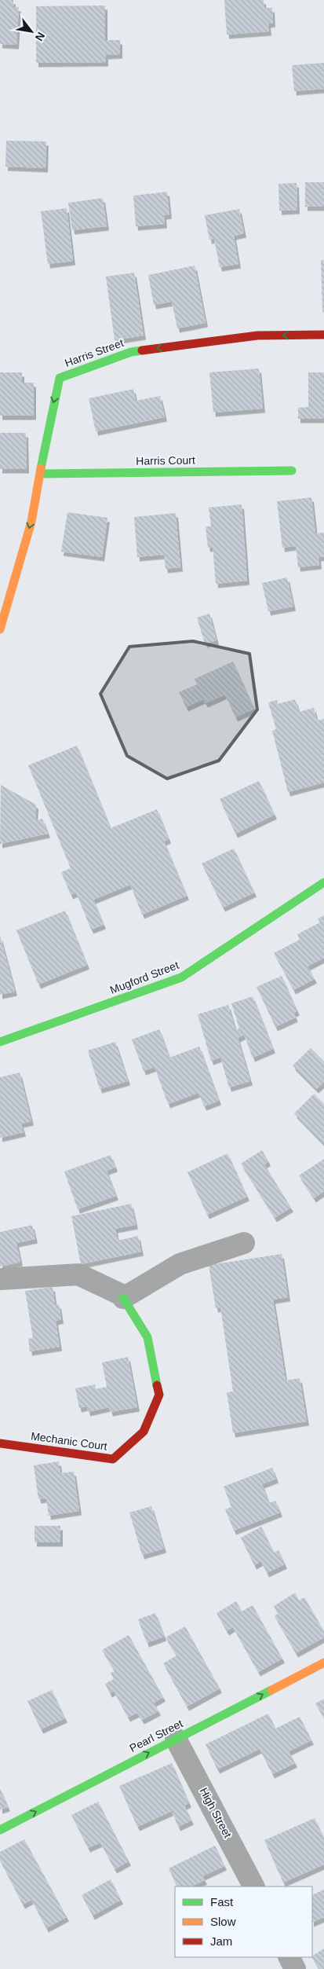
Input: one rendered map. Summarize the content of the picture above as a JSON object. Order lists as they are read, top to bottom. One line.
{"streets":{"street":["Harris Street","Harris Court","Mugford Street","Mechanic Court","Pearl Street","High Street"]},"crossings":[["Harris Street","Harris Court"],["Pearl Street","High Street"]],"one_way":["Harris Street","Pearl Street"],"legend":["Fast","Slow","Jam"],"north":"bottom right"}
